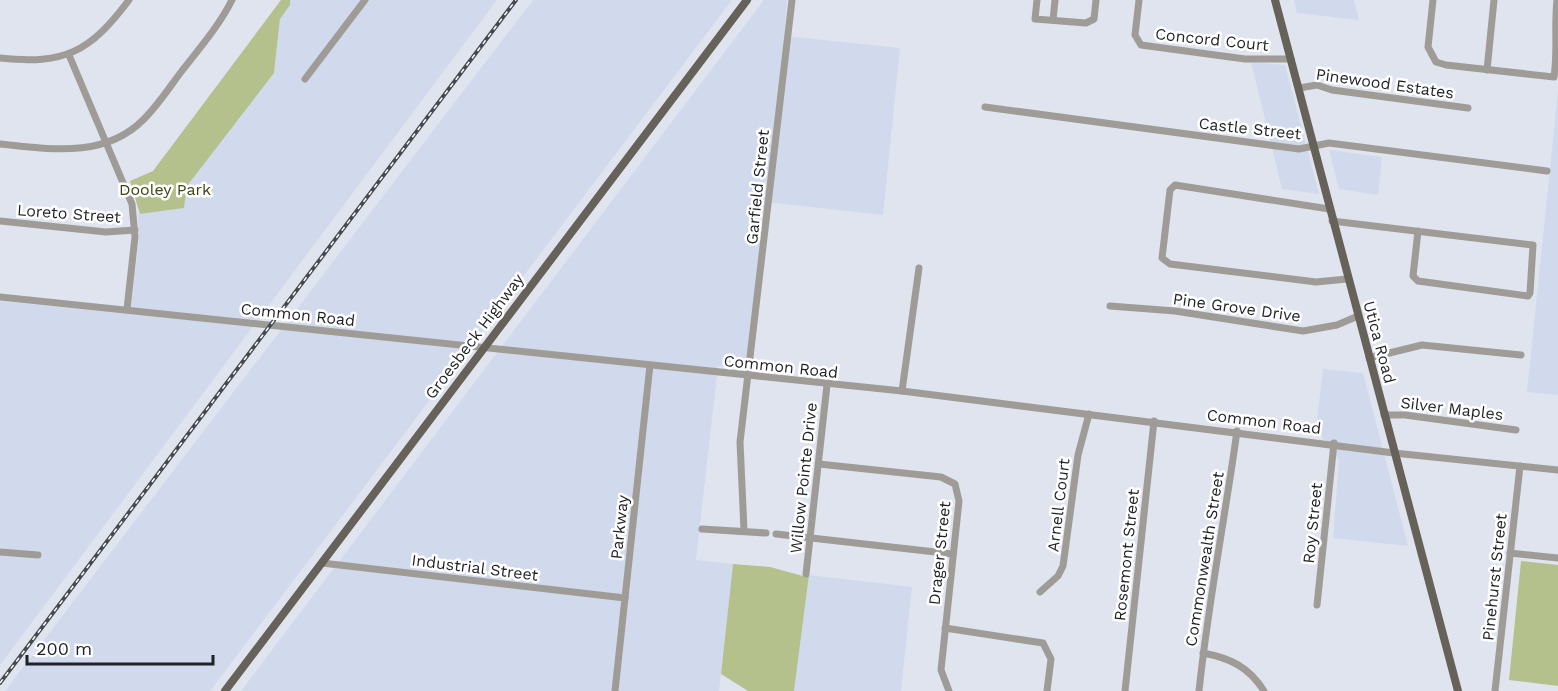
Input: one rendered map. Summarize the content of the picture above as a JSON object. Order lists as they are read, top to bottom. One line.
{"streets":{"main road":["Groesbeck Highway","Utica Road"],"street":["Concord Court","Pinewood Estates","Castle Street","Garfield Street","Loreto Street","Pine Grove Drive","Common Road","Silver Maples","Willow Pointe Drive","Arnell Court","Roy Street","Parkway","Drager Street","Rosemont Street","Commonwealth Street","Industrial Street","Pinehurst Street"]},"crossings":[["Concord Court","Utica Road"],["Pinewood Estates","Utica Road"],["Castle Street","Utica Road"],["Garfield Street","Common Road"],["Pine Grove Drive","Utica Road"],["Common Road","Groesbeck Highway"],["Common Road","Utica Road"],["Common Road","Willow Pointe Drive"],["Common Road","Arnell Court"],["Common Road","Roy Street"],["Common Road","Parkway"],["Common Road","Rosemont Street"],["Common Road","Commonwealth Street"],["Common Road","Pinehurst Street"],["Groesbeck Highway","Industrial Street"],["Utica Road","Silver Maples"],["Willow Pointe Drive","Drager Street"],["Parkway","Industrial Street"]],"parks":["Dooley Park"],"scale_bar":"200 m"}
